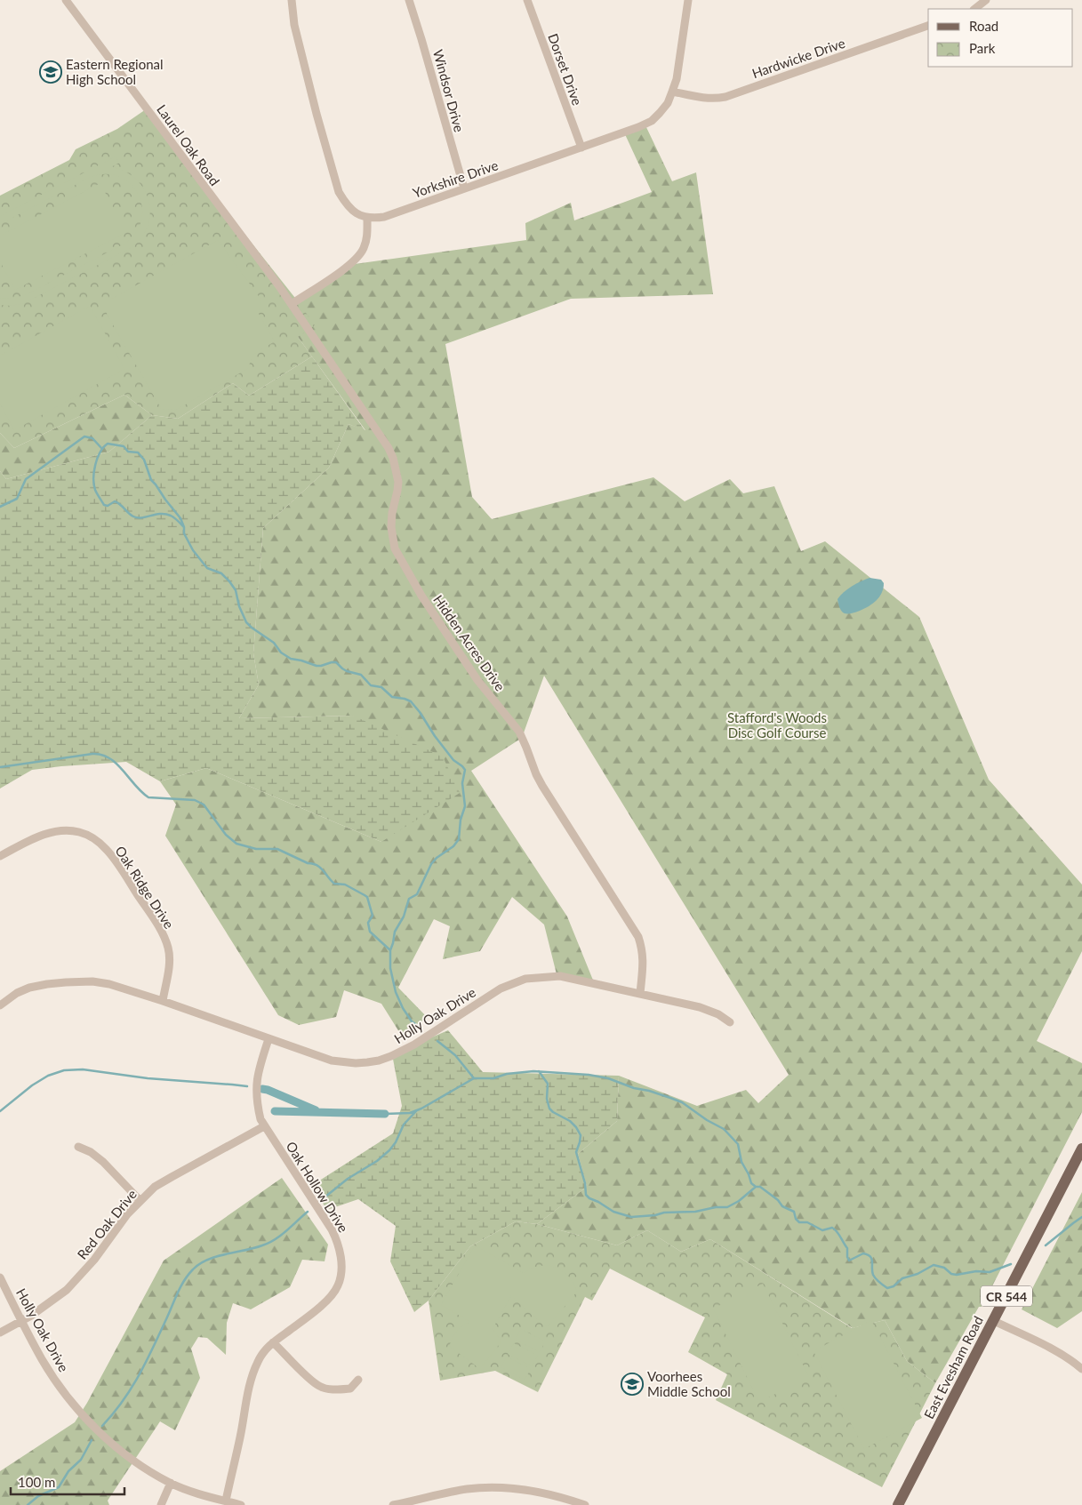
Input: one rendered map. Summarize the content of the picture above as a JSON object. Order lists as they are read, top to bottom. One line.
{"streets":{"main road":["CR 544","East Evesham Road"],"street":["Hardwicke Drive","Dorset Drive","Windsor Drive","Laurel Oak Road","Yorkshire Drive","Hidden Acres Drive","Oak Ridge Drive","Holly Oak Drive","Oak Hollow Drive","Red Oak Drive"]},"crossings":[["Hardwicke Drive","Yorkshire Drive"],["Dorset Drive","Yorkshire Drive"],["Windsor Drive","Yorkshire Drive"],["Laurel Oak Road","Hidden Acres Drive"],["Hidden Acres Drive","Holly Oak Drive"],["Oak Ridge Drive","Holly Oak Drive"],["Holly Oak Drive","Oak Hollow Drive"],["Holly Oak Drive","Red Oak Drive"],["Oak Hollow Drive","Red Oak Drive"]],"parks":["Stafford's Woods Disc Golf Course"],"places":{"school or university":["Eastern Regional High School","Voorhees Middle School"]},"legend":["Road","Park"],"scale_bar":"100 m"}
